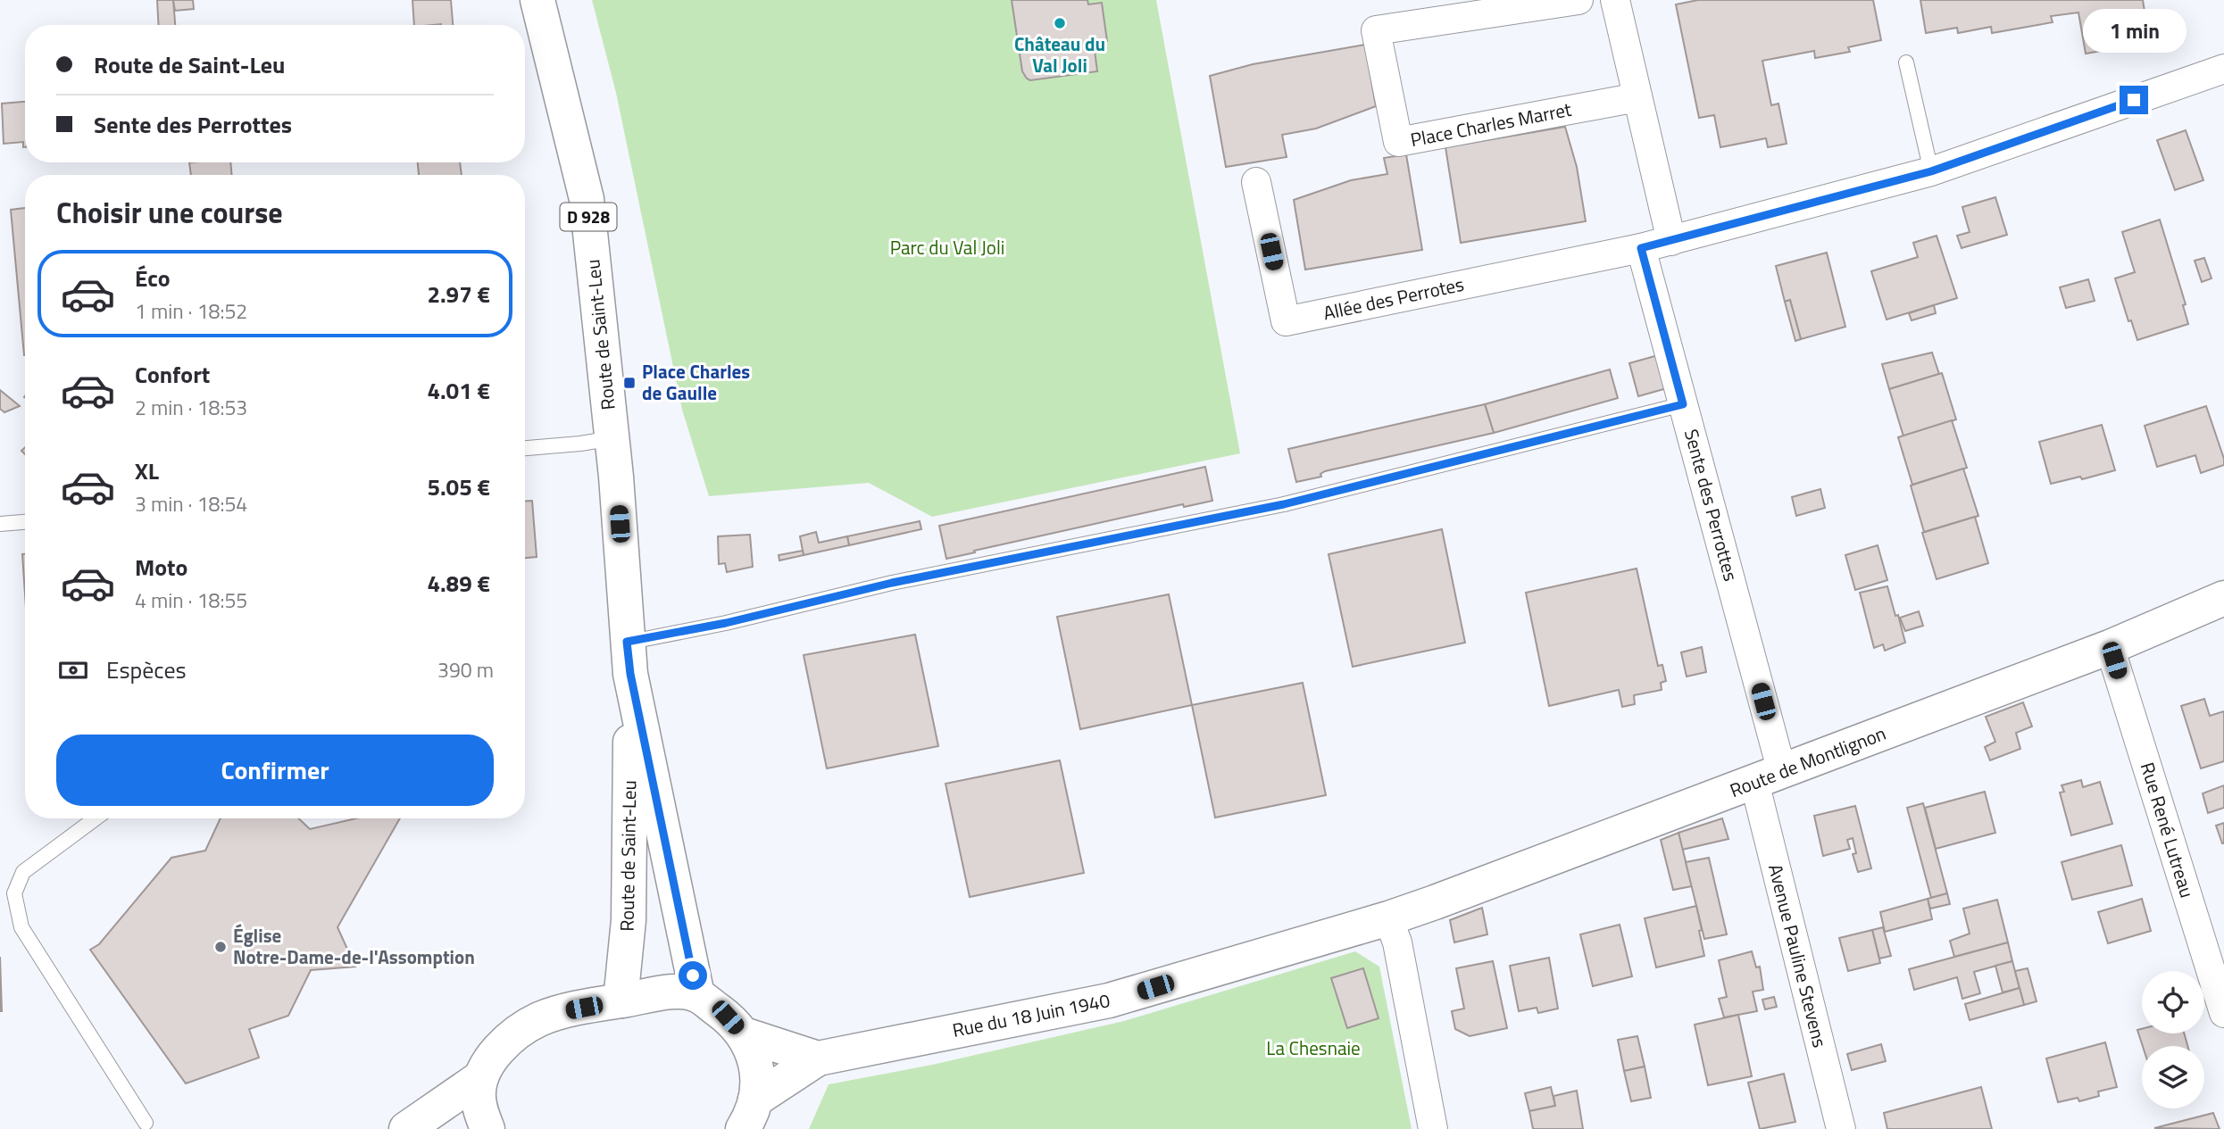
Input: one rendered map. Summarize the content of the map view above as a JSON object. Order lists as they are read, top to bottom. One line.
{"streets":{"main road":["D 928","Route de Saint-Leu","Route de Montlignon","Rue du 18 Juin 1940"],"street":["Place Charles Marret","Allée des Perrotes","Sente des Perrottes","Rue René Lutreau","Avenue Pauline Stevens"]},"crossings":[["Allée des Perrotes","Sente des Perrottes"],["Sente des Perrottes","Route de Montlignon"],["Sente des Perrottes","Avenue Pauline Stevens"],["Route de Montlignon","Rue René Lutreau"],["Route de Montlignon","Avenue Pauline Stevens"],["Route de Montlignon","Rue du 18 Juin 1940"]],"parks":["Parc du Val Joli","La Chesnaie"],"places":{"other":["Château du Val Joli","Église Notre-Dame-de-l'Assomption"],"transit":["Place Charles de Gaulle"]},"page":{"bubble":"1 min","banner":["Route de Saint-Leu","Sente des Perrottes"],"heading":"Choisir une course","list":[{"name":"Éco","note":"1 min · 18:52","value":"2.97 €"},{"name":"Confort","note":"2 min · 18:53","value":"4.01 €"},{"name":"XL","note":"3 min · 18:54","value":"5.05 €"},{"name":"Moto","note":"4 min · 18:55","value":"4.89 €"}],"pay":["Espèces","390 m"],"buttons":"Confirmer"}}
